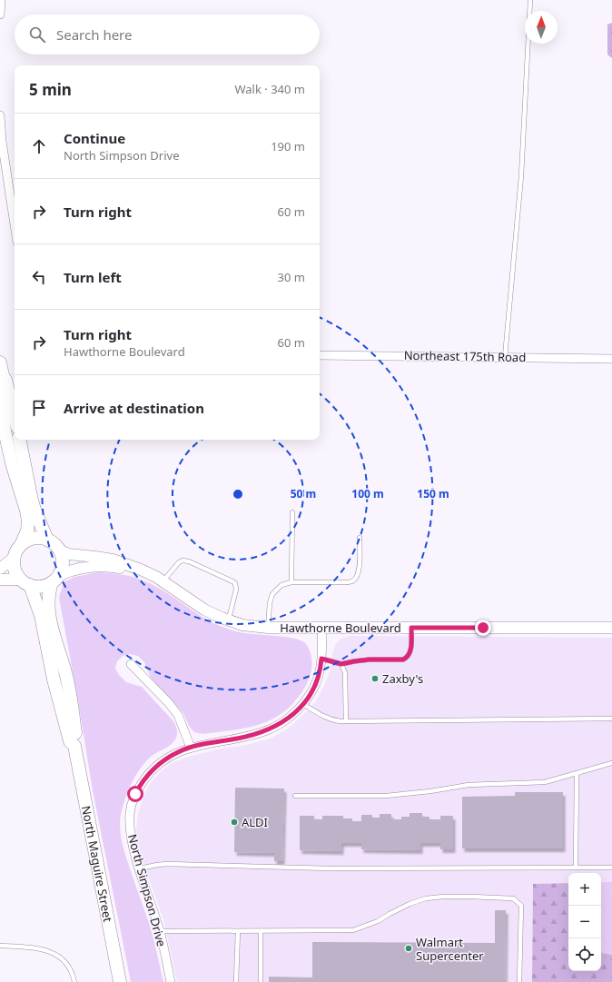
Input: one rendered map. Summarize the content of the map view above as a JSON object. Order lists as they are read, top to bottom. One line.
{"streets":{"main road":["North Maguire Street"],"street":["Northeast 175th Road","Hawthorne Boulevard","North Simpson Drive"]},"crossings":[["Hawthorne Boulevard","North Maguire Street"],["Hawthorne Boulevard","North Simpson Drive"]],"places":["Zaxby's","ALDI","Walmart Supercenter"],"north":"top","page":{"search":"Search here","heading":["5 min","Walk · 340 m"],"list":[["Continue","North Simpson Drive","190 m"],["Turn right","60 m"],["Turn left","30 m"],["Turn right","Hawthorne Boulevard","60 m"],"Arrive at destination"],"map_buttons":["+","−"]},"rings":["50 m","100 m","150 m"]}
